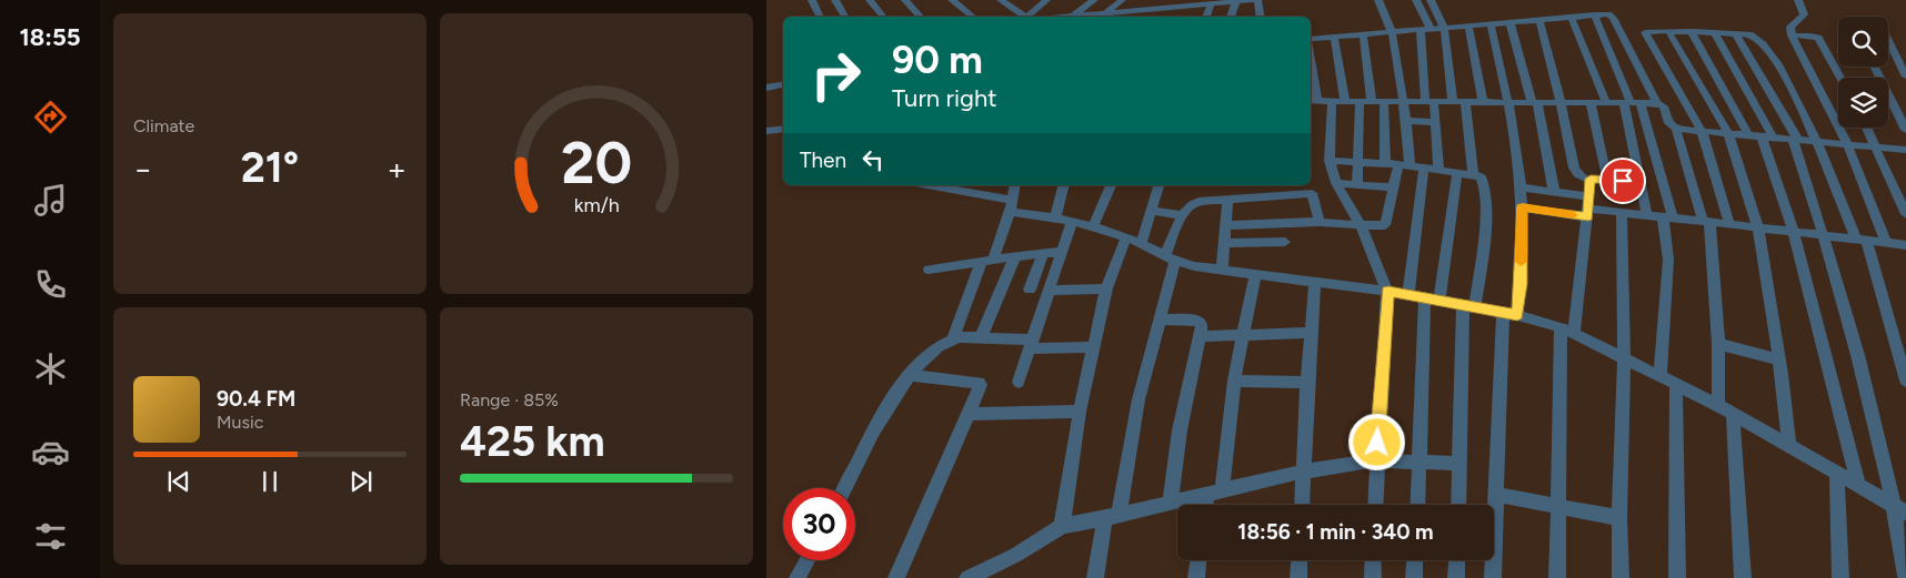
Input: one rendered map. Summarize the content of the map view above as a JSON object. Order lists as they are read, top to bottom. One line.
{"page":{"tabs":"18:55","tile":["Climate",["Range · 85%","425 km"]],"turn":["90 m","Turn right"],"then":"Then","heat":["−","21°","+"],"song":["90.4 FM","Music"],"limit":"30","trip":"18:56 · 1 min · 340 m","gauge":["20","km/h"]}}
